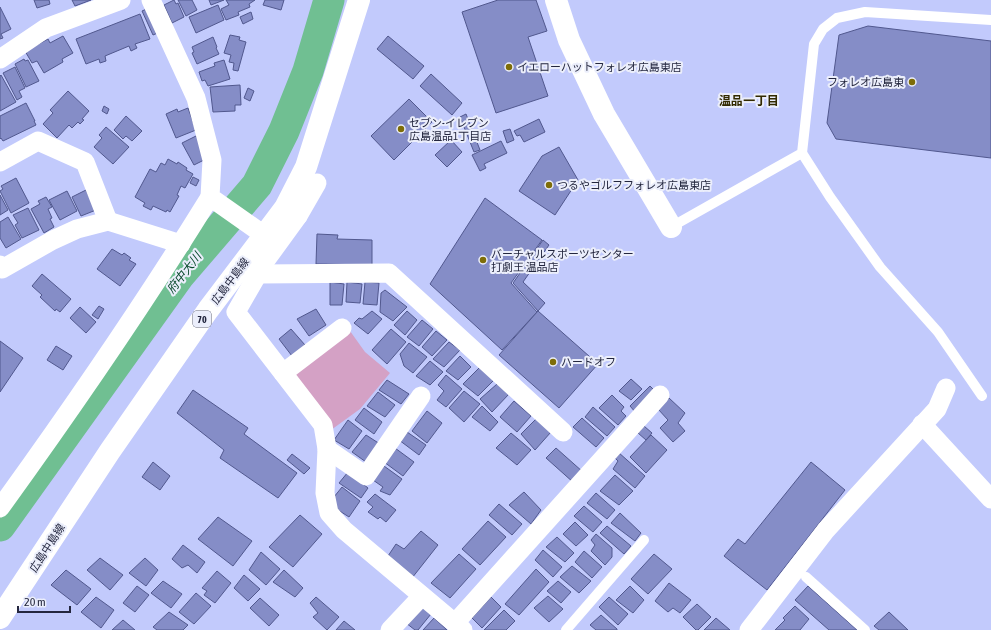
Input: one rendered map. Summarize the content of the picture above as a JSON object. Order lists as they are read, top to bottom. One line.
{"streets":{"main road":["広島中島線","70"]},"districts":["温品一丁目"],"water":["府中大川"],"places":["イエローハットフォレオ広島東店","フォレオ広島東","セブン‐イレブン 広島温品1丁目店","つるやゴルフフォレオ広島東店","バーチャルスポーツセンター 打劇王 温品店","ハードオフ"],"scale_bar":"20 m"}
